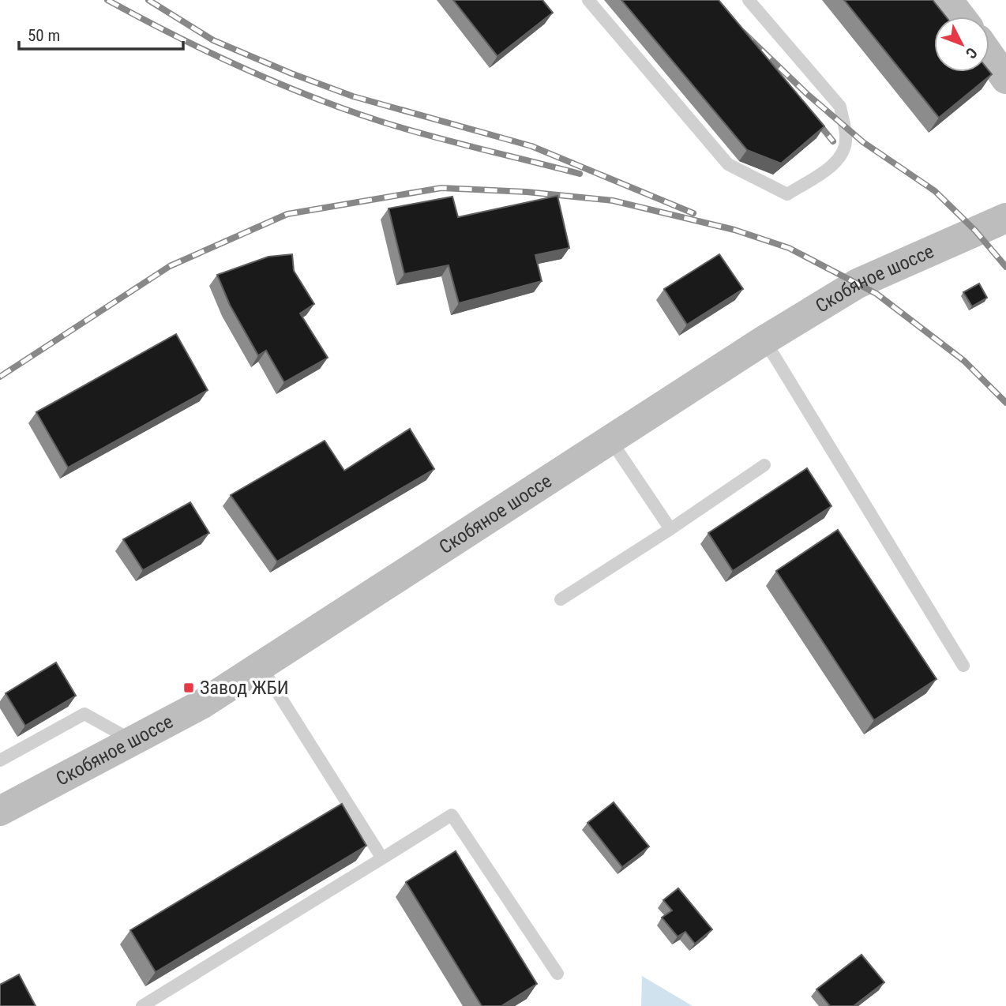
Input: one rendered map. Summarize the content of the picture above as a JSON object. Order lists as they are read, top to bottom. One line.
{"streets":{"main road":["Скобяное шоссе"]},"places":{"transit":["Завод ЖБИ"]},"scale_bar":"50 m","north":"bottom right"}
